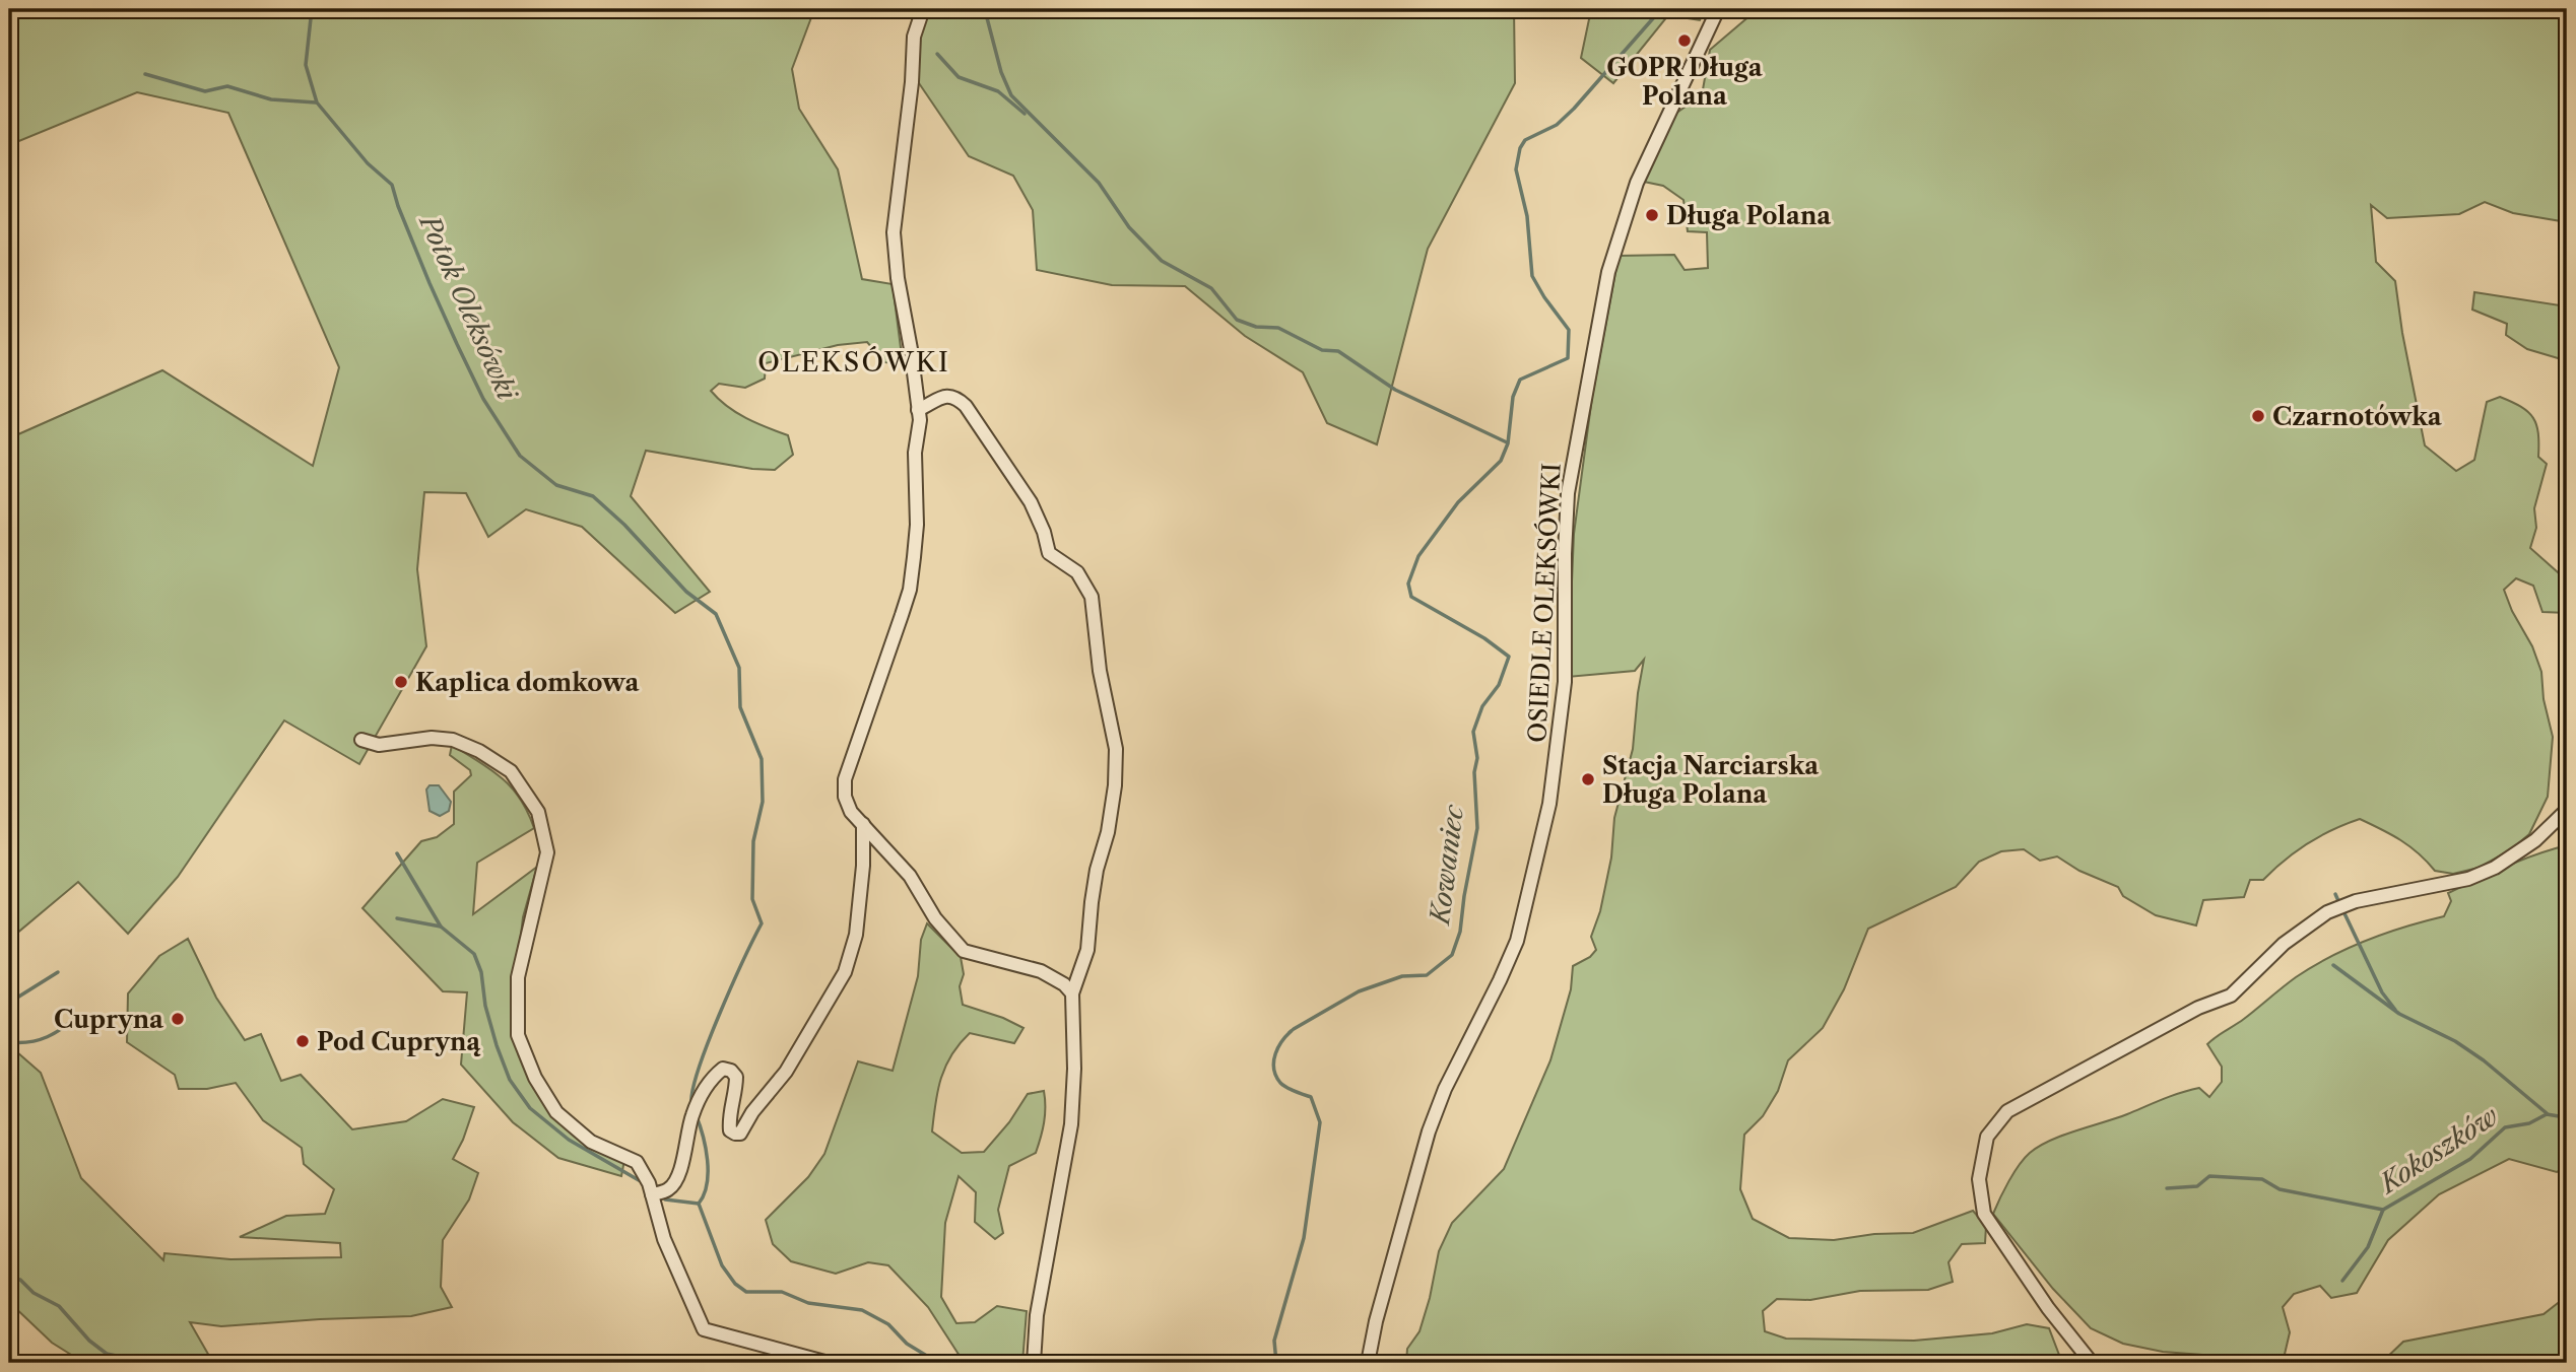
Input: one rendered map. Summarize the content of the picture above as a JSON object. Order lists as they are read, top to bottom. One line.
{"streets":{"street":["OSIEDLE OLEKSÓWKI"]},"districts":["OLEKSÓWKI"],"water":["Potok Oleksówki","Kowaniec","Kokoszków"],"places":["GOPR Długa Polana","Długa Polana","Czarnotówka","Kaplica domkowa","Stacja Narciarska Długa Polana","Cupryna","Pod Cupryną"]}
